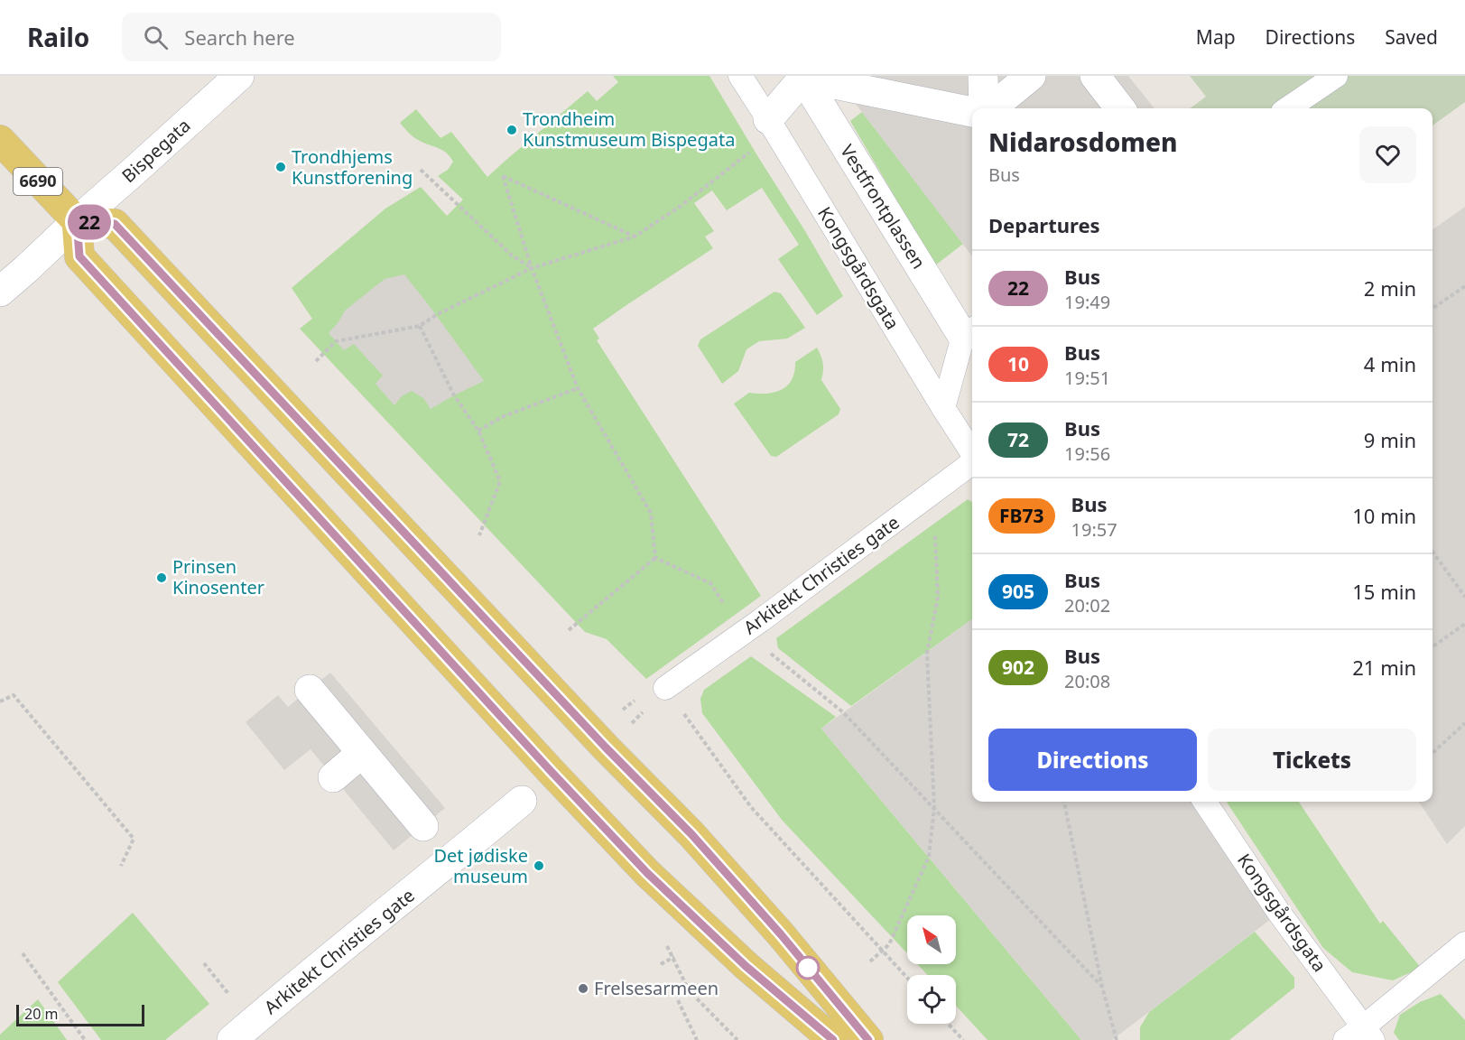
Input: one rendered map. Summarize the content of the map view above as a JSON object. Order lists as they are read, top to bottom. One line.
{"streets":{"main road":["6690"],"street":["Bispegata","Vestfrontplassen","Arkitekt Christies gate"],"lane":["Kongsgårdsgata"]},"crossings":[["Bispegata","6690"]],"places":["Trondheim Kunstmuseum Bispegata","Trondhjems Kunstforening","Prinsen Kinosenter","Det jødiske museum","Frelsesarmeen"],"lines":["bus line 22"],"scale_bar":"20 m","north":"top left","page":{"header":"Railo","search":"Search here","nav":["Map","Directions","Saved"],"on_map":"22","heading":[["Nidarosdomen","Bus"],"Departures"],"list":[{"mark":"22","name":"Bus","note":"19:49","value":"2 min"},{"mark":"10","name":"Bus","note":"19:51","value":"4 min"},{"mark":"72","name":"Bus","note":"19:56","value":"9 min"},{"mark":"FB73","name":"Bus","note":"19:57","value":"10 min"},{"mark":"905","name":"Bus","note":"20:02","value":"15 min"},{"mark":"902","name":"Bus","note":"20:08","value":"21 min"}],"buttons":["Directions","Tickets"],"scale":"20 m"}}
